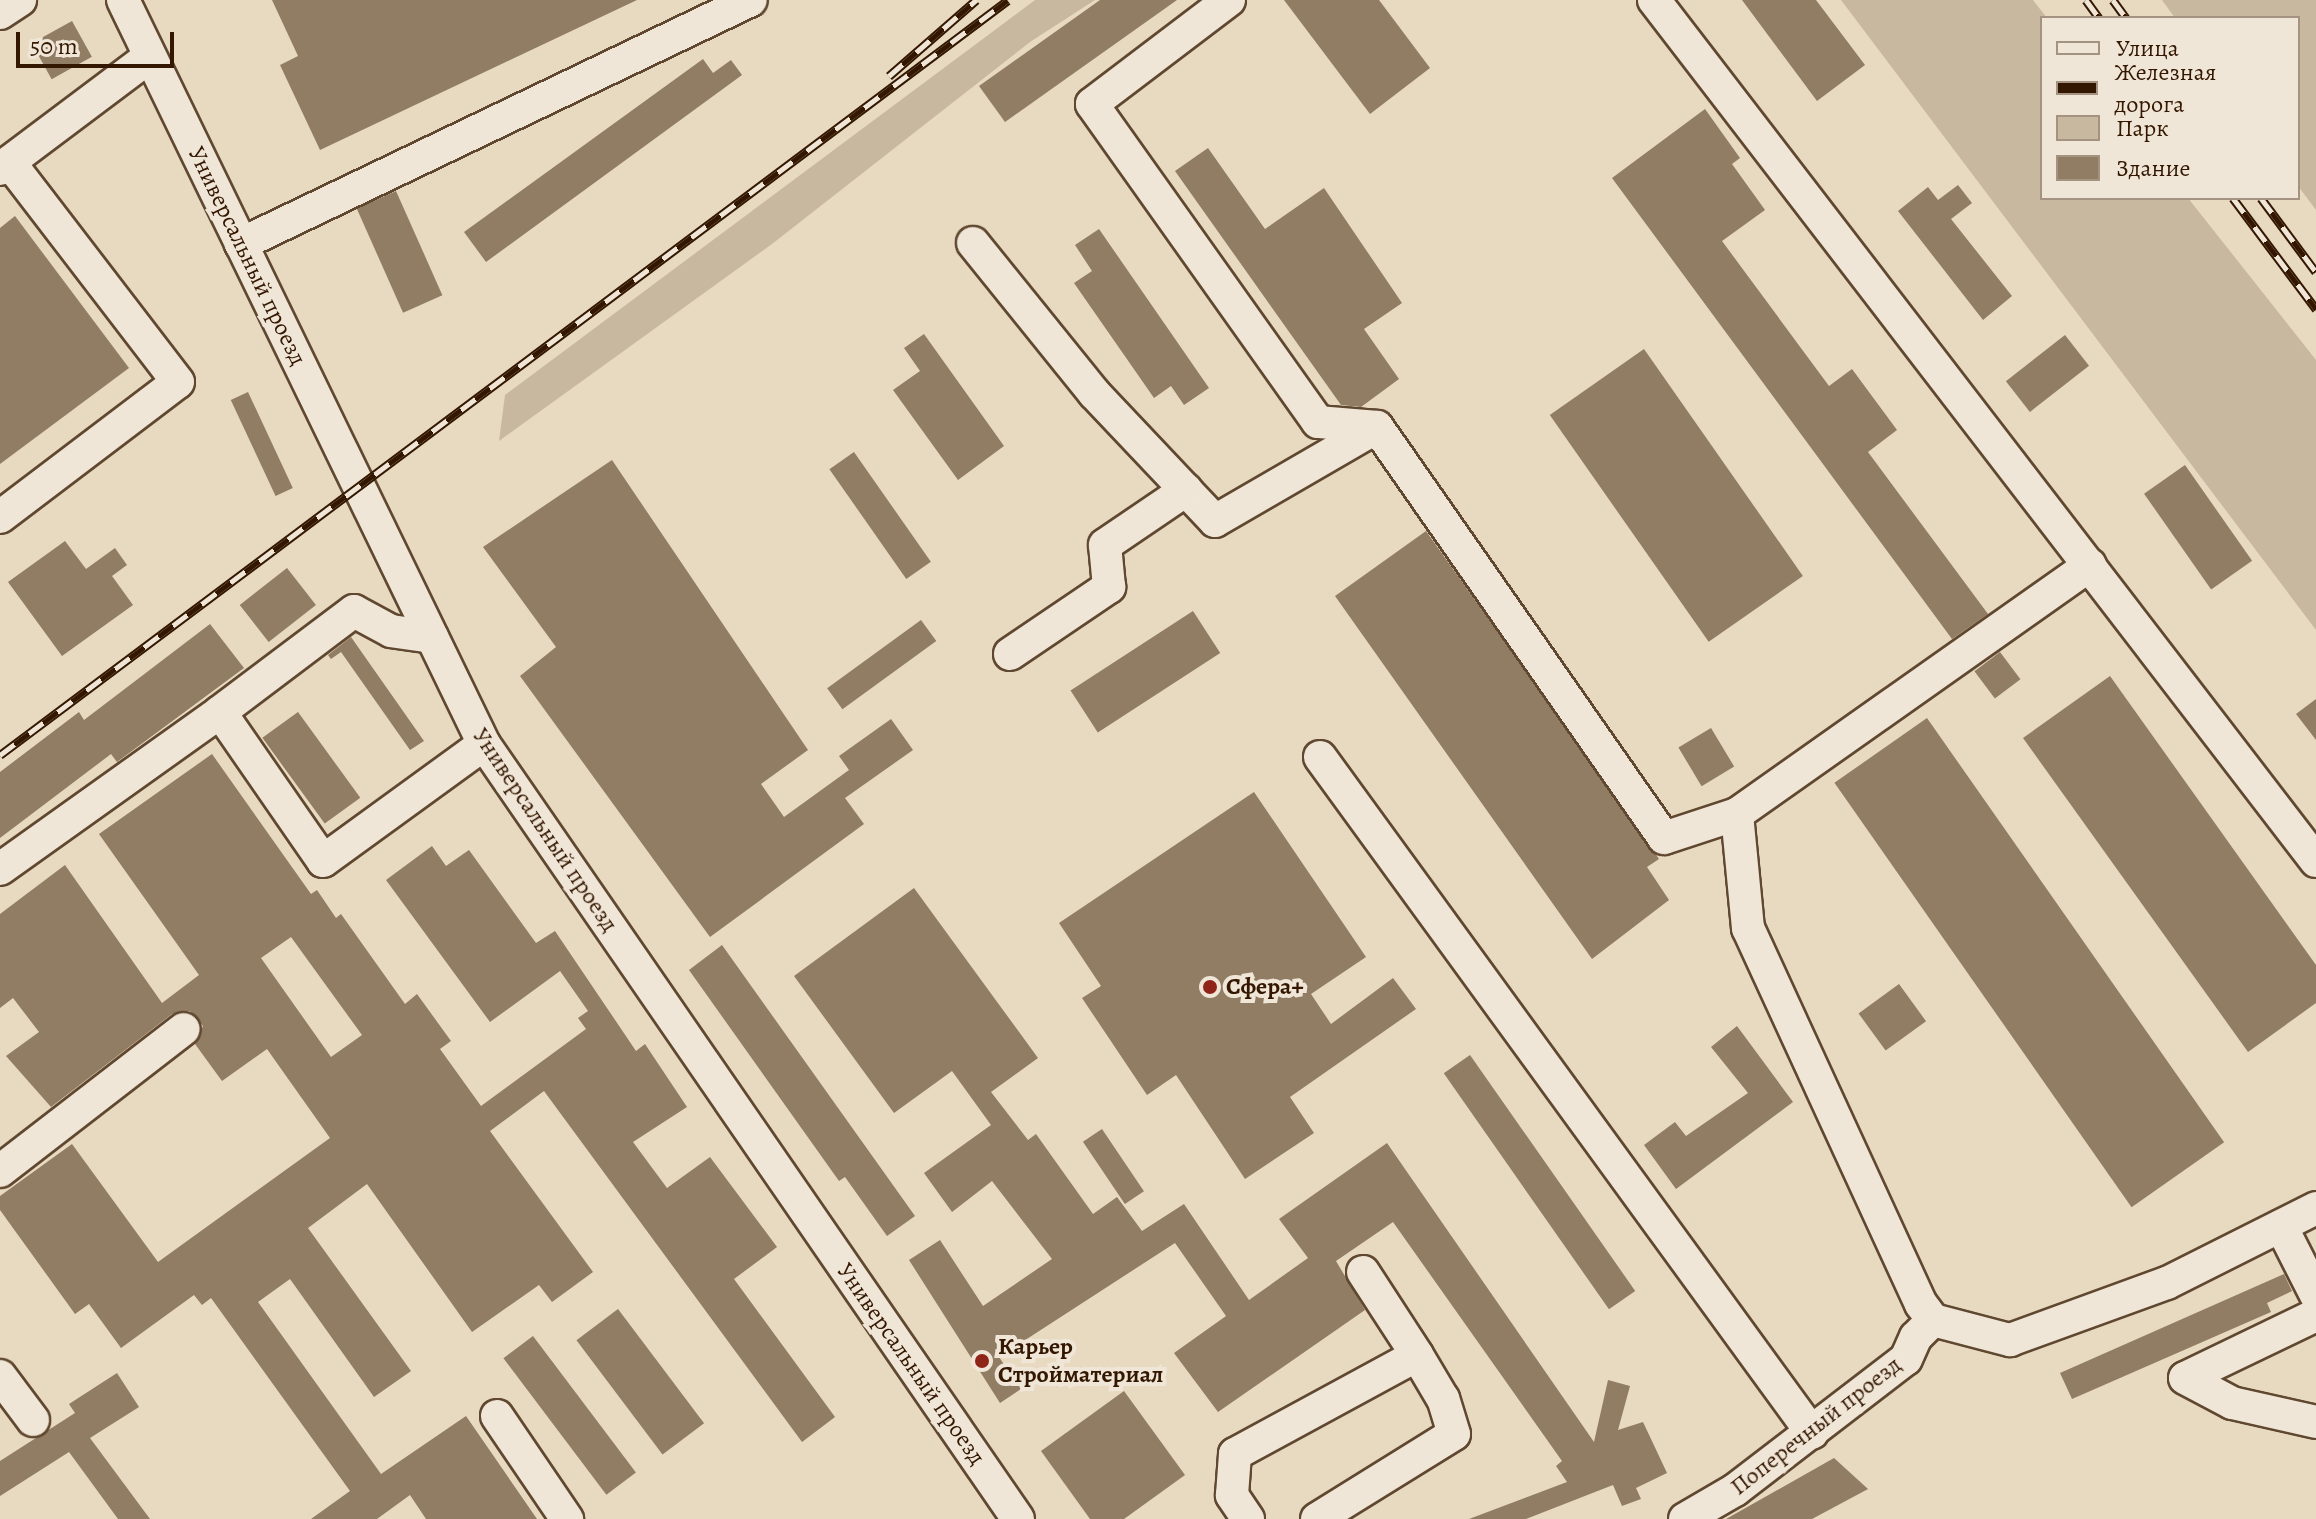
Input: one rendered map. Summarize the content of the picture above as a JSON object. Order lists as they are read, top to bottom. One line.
{"streets":{"street":["Универсальный проезд","Поперечный проезд"]},"places":["Сфера+","Карьер Стройматериал"],"legend":["Улица","Железная дорога","Парк","Здание"],"scale_bar":"50 m"}
